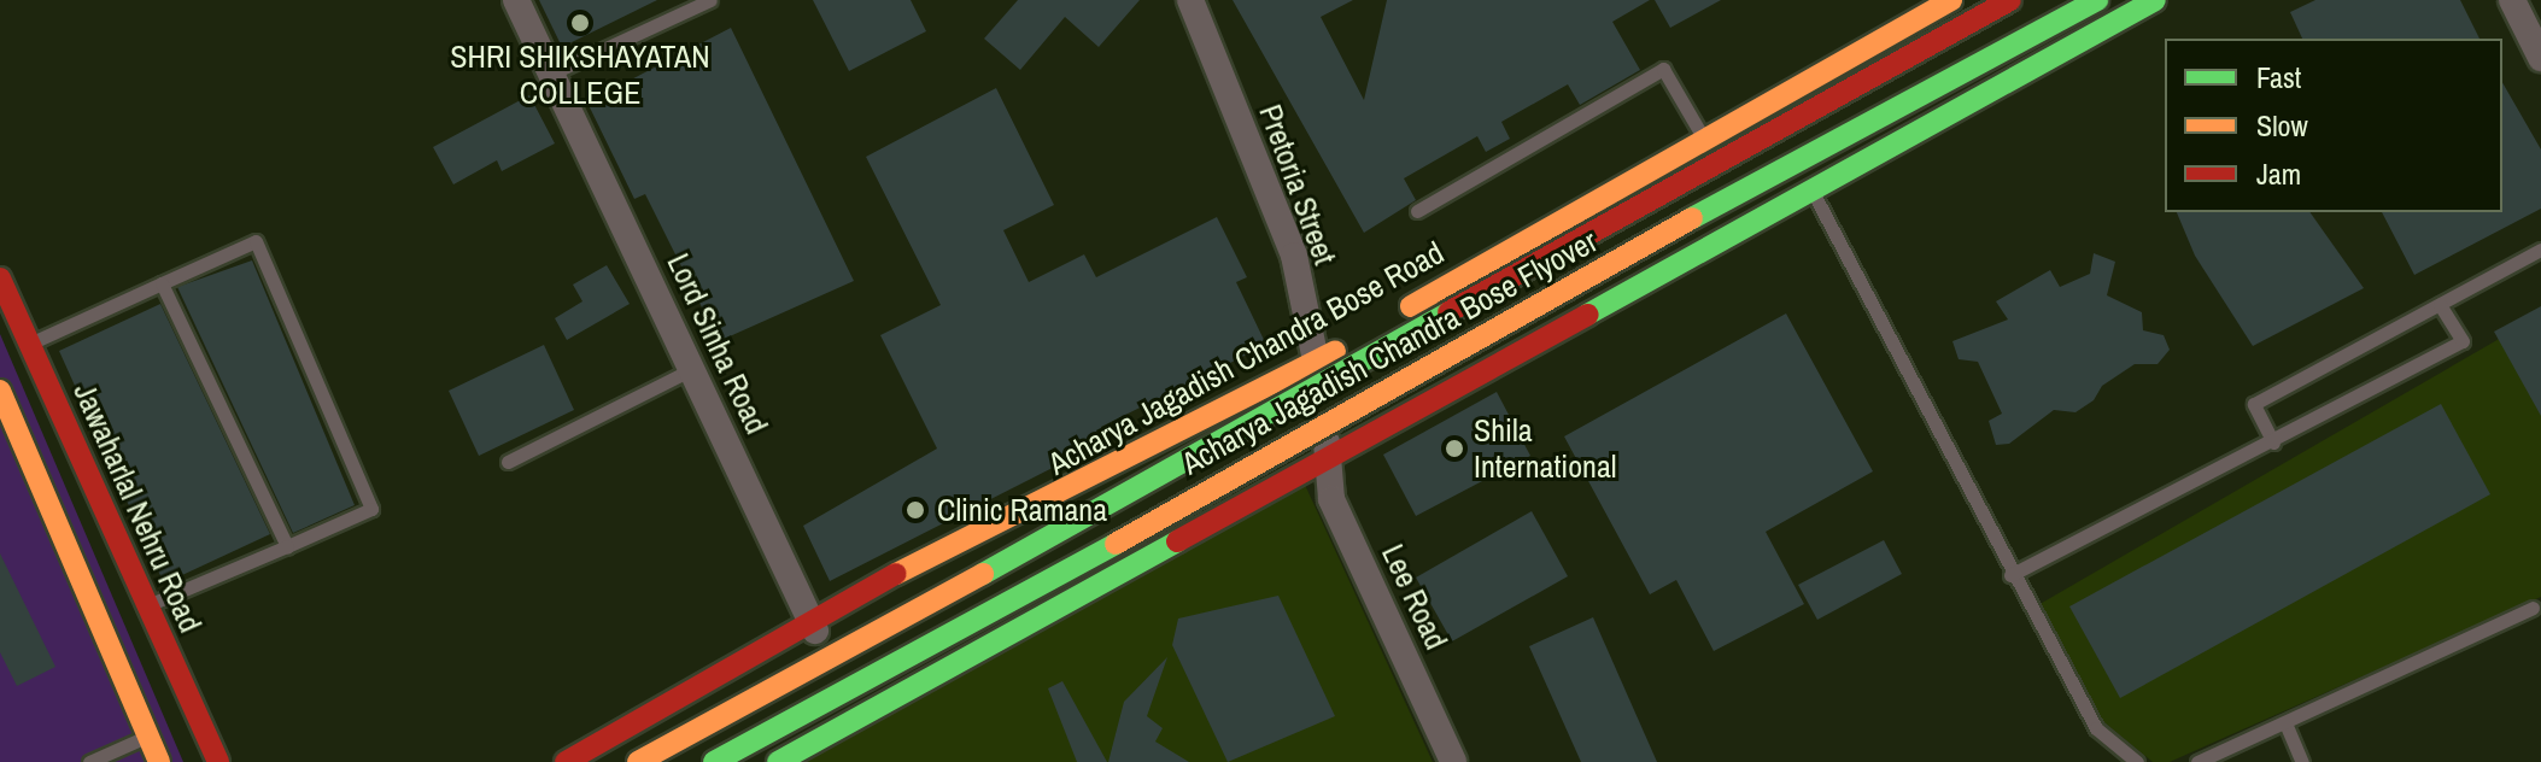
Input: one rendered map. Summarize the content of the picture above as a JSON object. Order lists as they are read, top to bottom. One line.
{"streets":{"main road":["Acharya Jagadish Chandra Bose Flyover","Acharya Jagadish Chandra Bose Road","Jawaharlal Nehru Road"],"street":["Pretoria Street","Lord Sinha Road","Lee Road"]},"crossings":[["Pretoria Street","Acharya Jagadish Chandra Bose Road"],["Pretoria Street","Lee Road"],["Lord Sinha Road","Acharya Jagadish Chandra Bose Road"]],"places":["SHRI SHIKSHAYATAN COLLEGE","Shila International","Clinic Ramana"],"legend":["Fast","Slow","Jam"]}
